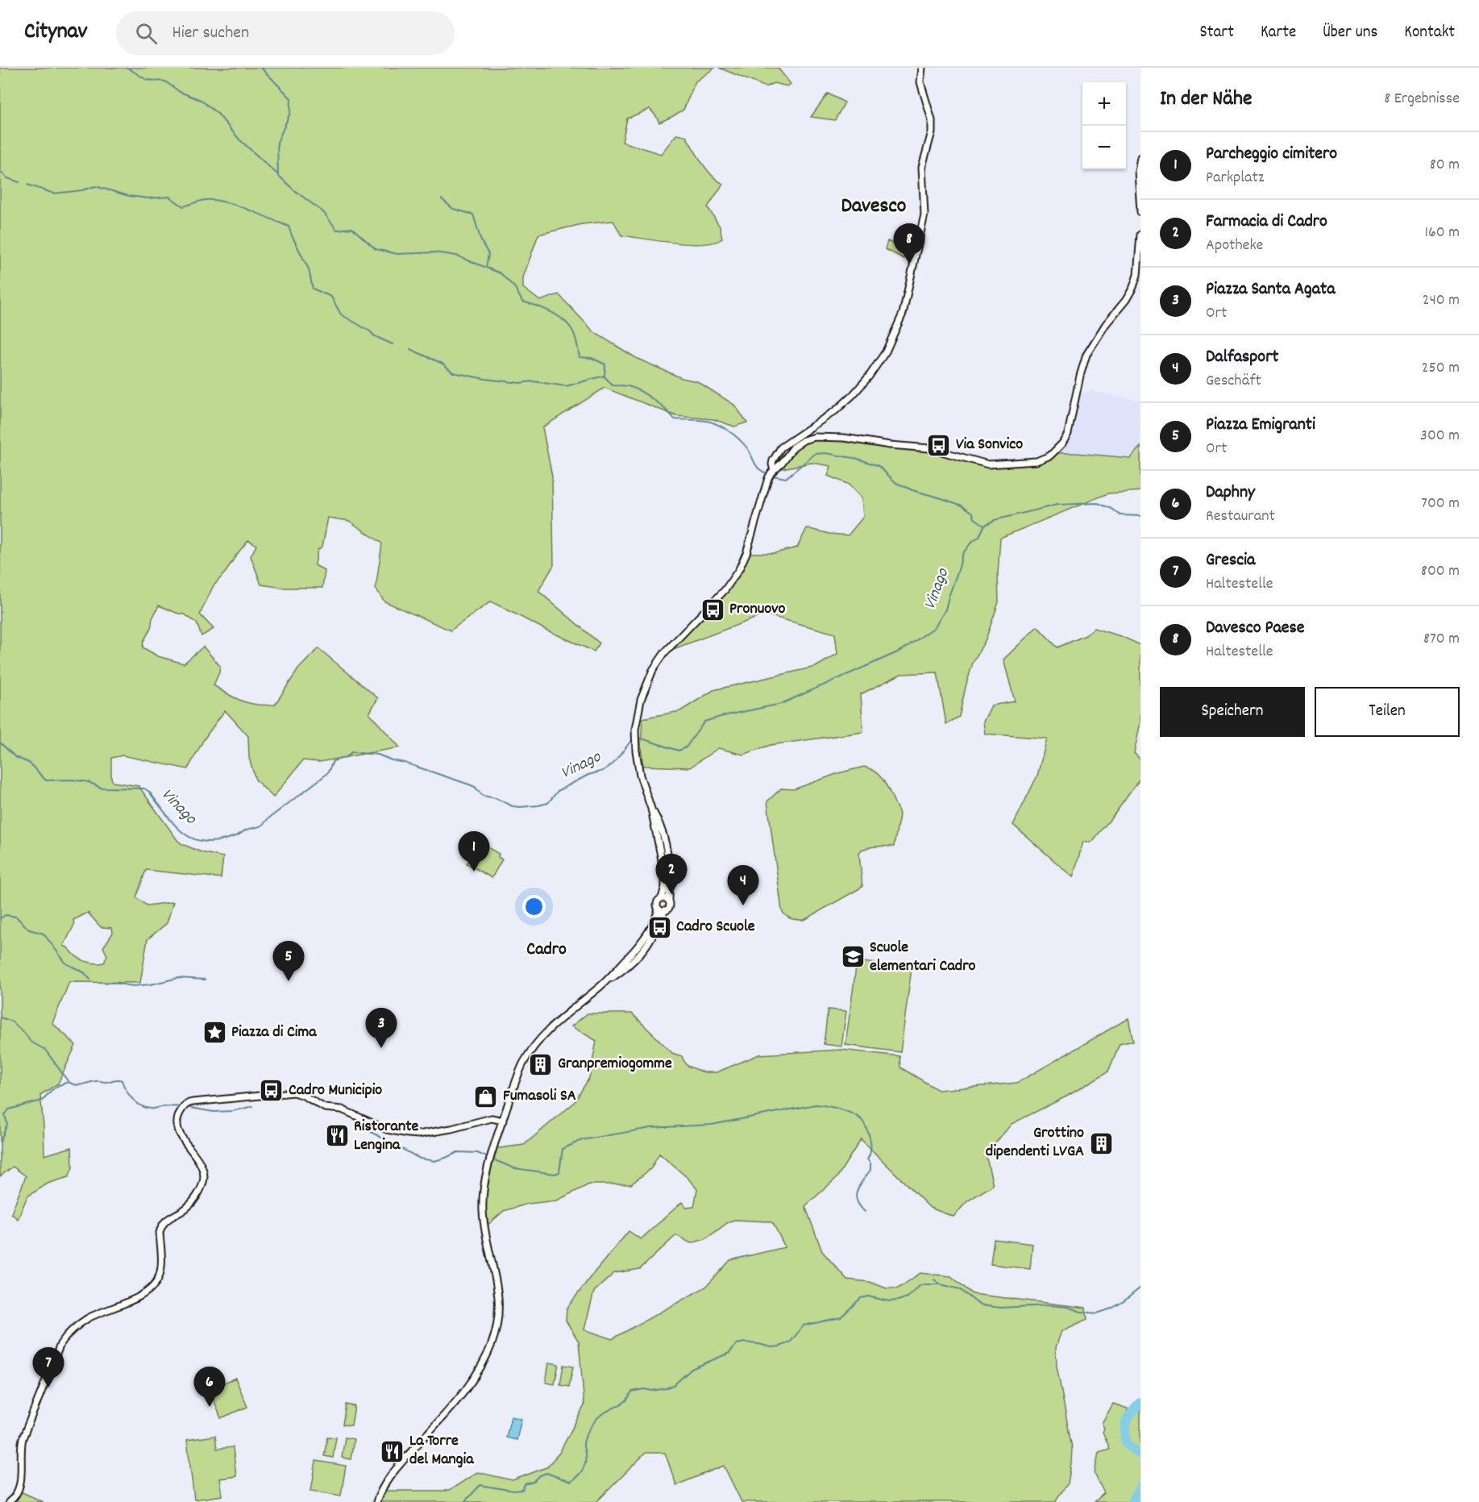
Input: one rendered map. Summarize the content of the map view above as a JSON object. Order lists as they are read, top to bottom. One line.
{"districts":["Davesco","Cadro"],"water":["Vinago"],"places":{"bus stop":["Via Sonvico","Pronuovo","Cadro Scuole","Cadro Municipio"],"school or university":["Scuole elementari Cadro"],"place":["Piazza di Cima"],"building":["Granpremiogomme","Grottino dipendenti LVGA"],"shop":["Fumasoli SA"],"restaurant":["Ristorante Lengina","La Torre del Mangia"]},"page":{"header":"Citynav","search":"Hier suchen","nav":["Start","Karte","Über uns","Kontakt"],"heading":["In der Nähe","8 Ergebnisse"],"map_buttons":["+","−"],"list":[{"mark":"1","name":"Parcheggio cimitero","note":"Parkplatz","value":"80 m"},{"mark":"2","name":"Farmacia di Cadro","note":"Apotheke","value":"160 m"},{"mark":"3","name":"Piazza Santa Agata","note":"Ort","value":"240 m"},{"mark":"4","name":"Dalfasport","note":"Geschäft","value":"250 m"},{"mark":"5","name":"Piazza Emigranti","note":"Ort","value":"300 m"},{"mark":"6","name":"Daphny","note":"Restaurant","value":"700 m"},{"mark":"7","name":"Grescia","note":"Haltestelle","value":"800 m"},{"mark":"8","name":"Davesco Paese","note":"Haltestelle","value":"870 m"}],"pins":["8","1","2","4","5","3","7","6"],"buttons":["Speichern","Teilen"]}}
